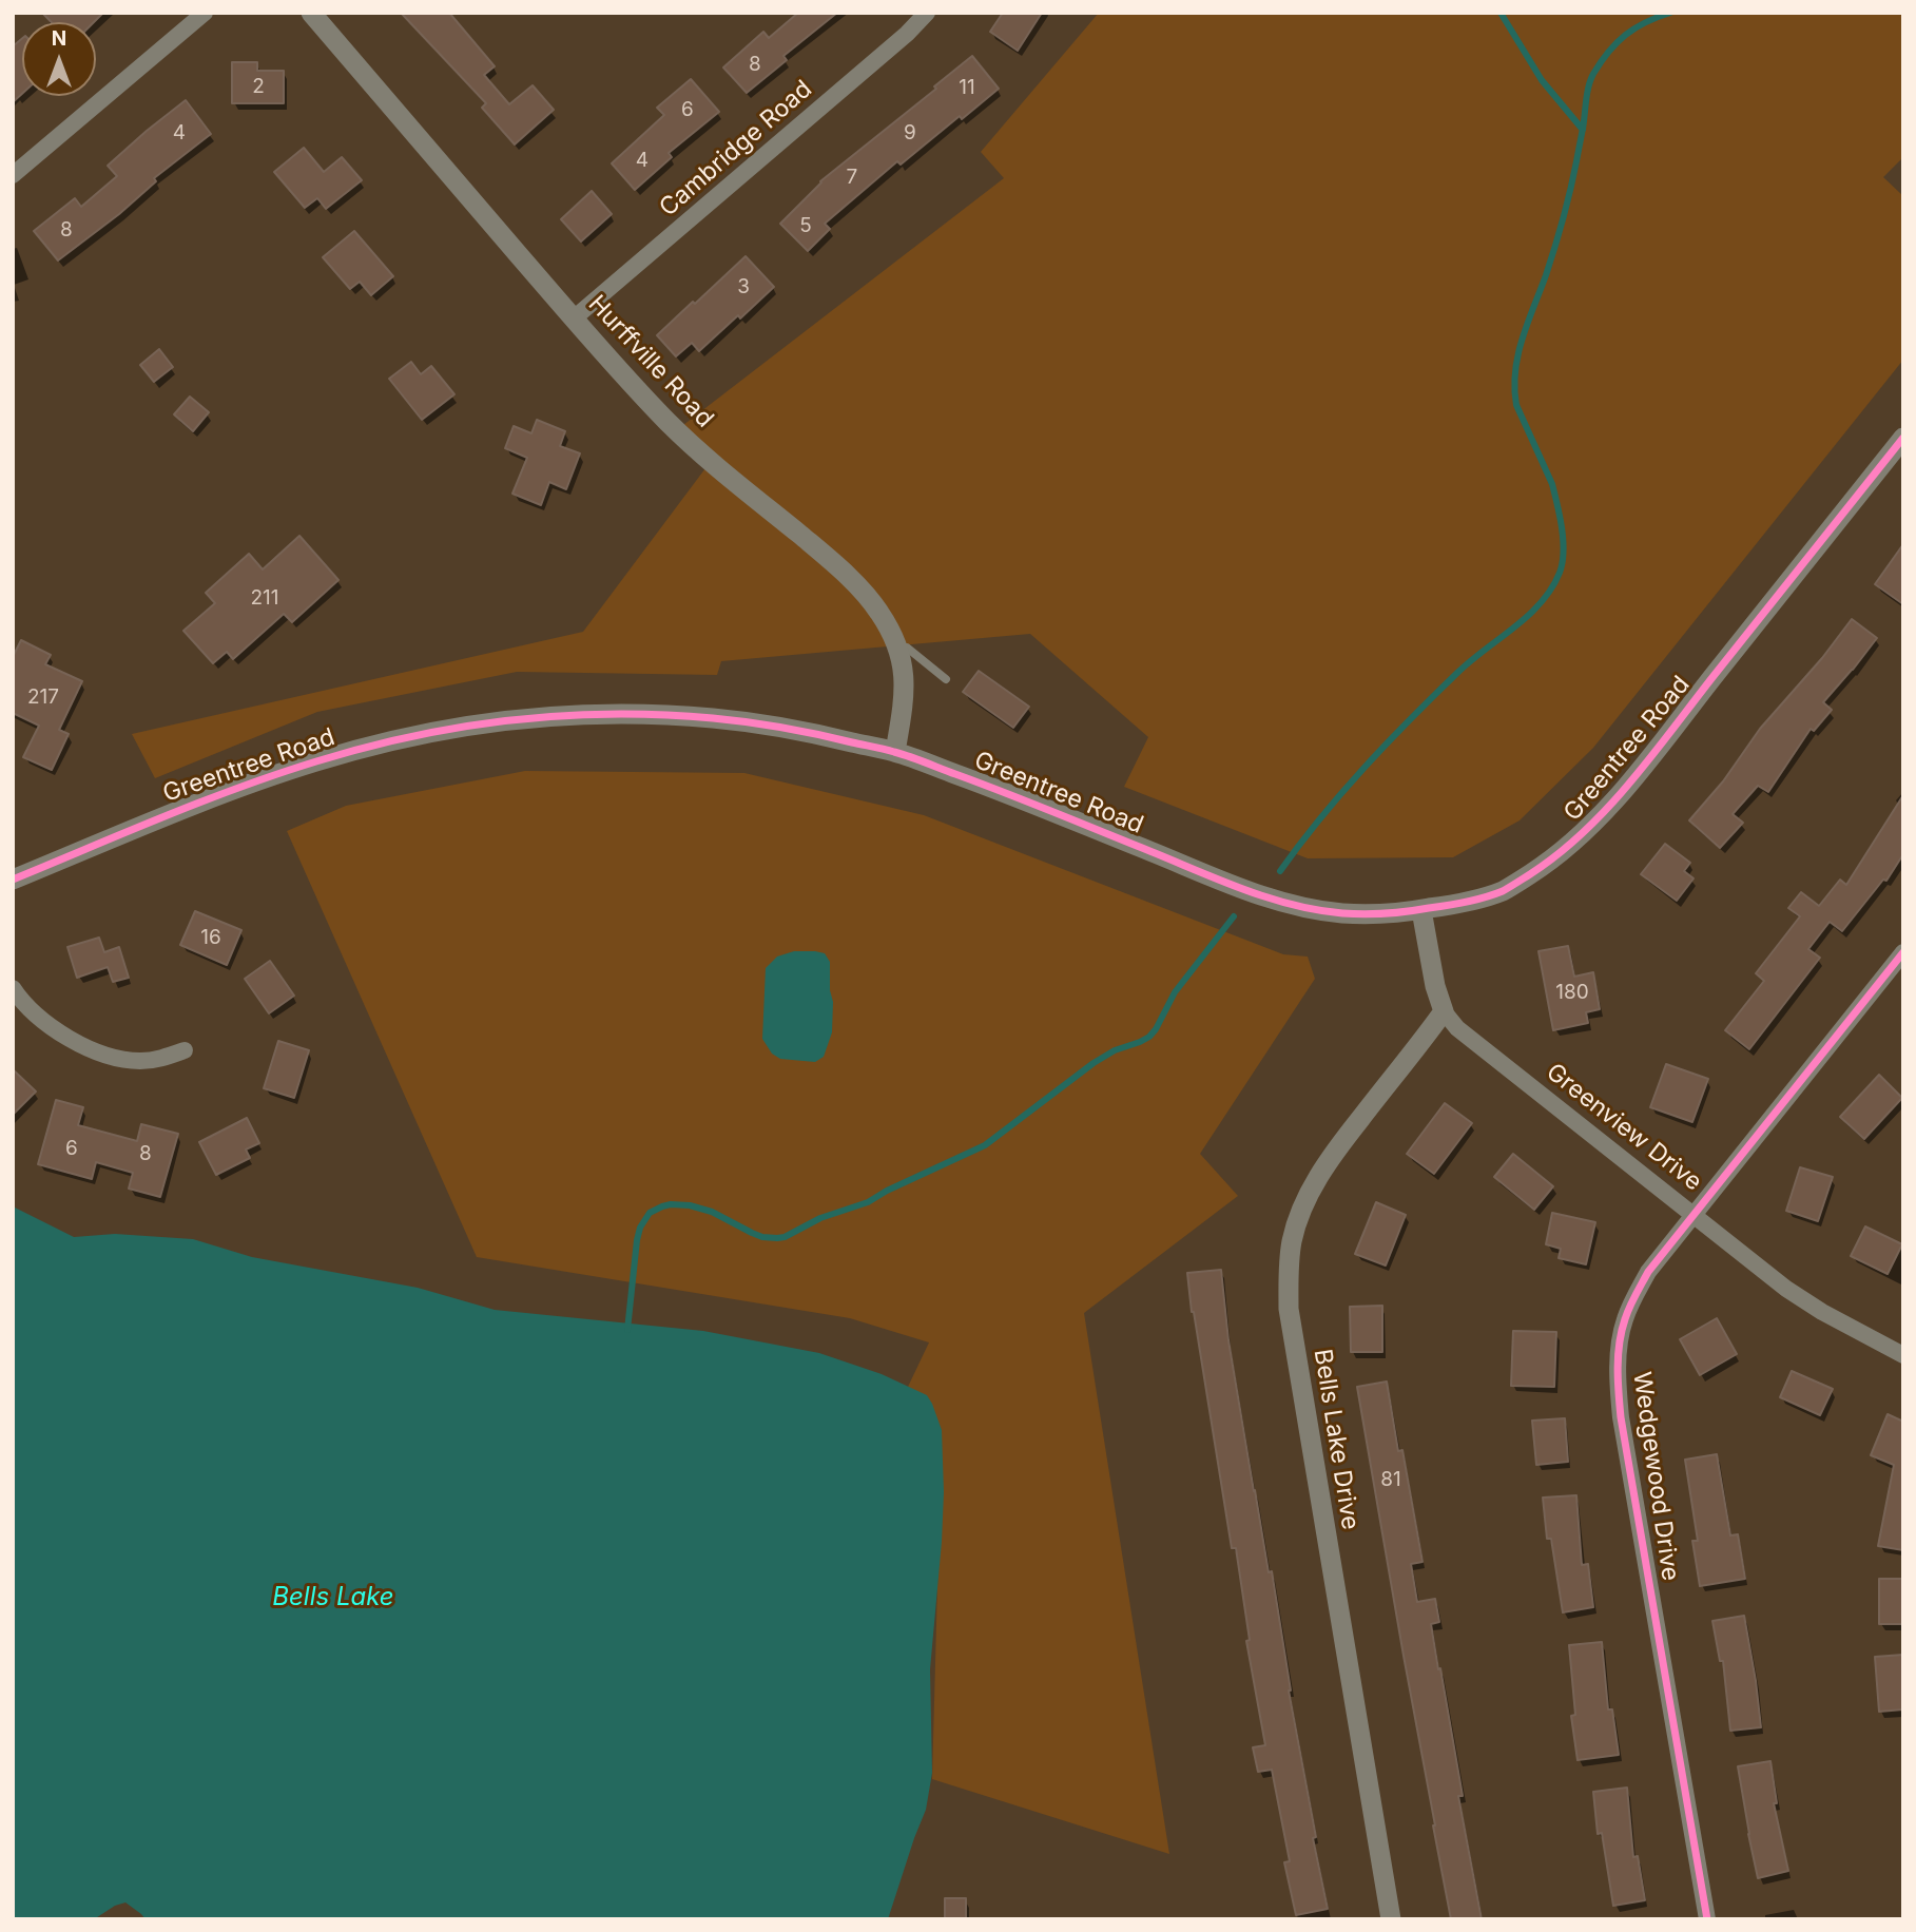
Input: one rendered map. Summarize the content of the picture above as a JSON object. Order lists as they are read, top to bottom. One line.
{"streets":{"street":["Cambridge Road","Hurffville Road","Greentree Road","Greenview Drive","Bells Lake Drive","Wedgewood Drive"]},"crossings":[["Cambridge Road","Hurffville Road"],["Hurffville Road","Greentree Road"],["Greentree Road","Greenview Drive"],["Greenview Drive","Bells Lake Drive"],["Greenview Drive","Wedgewood Drive"]],"water":["Bells Lake"],"house_numbers":["8","2","11","6","4","9","4","7","5","8","3","211","217","16","180","6","8","81"],"north":"top"}
